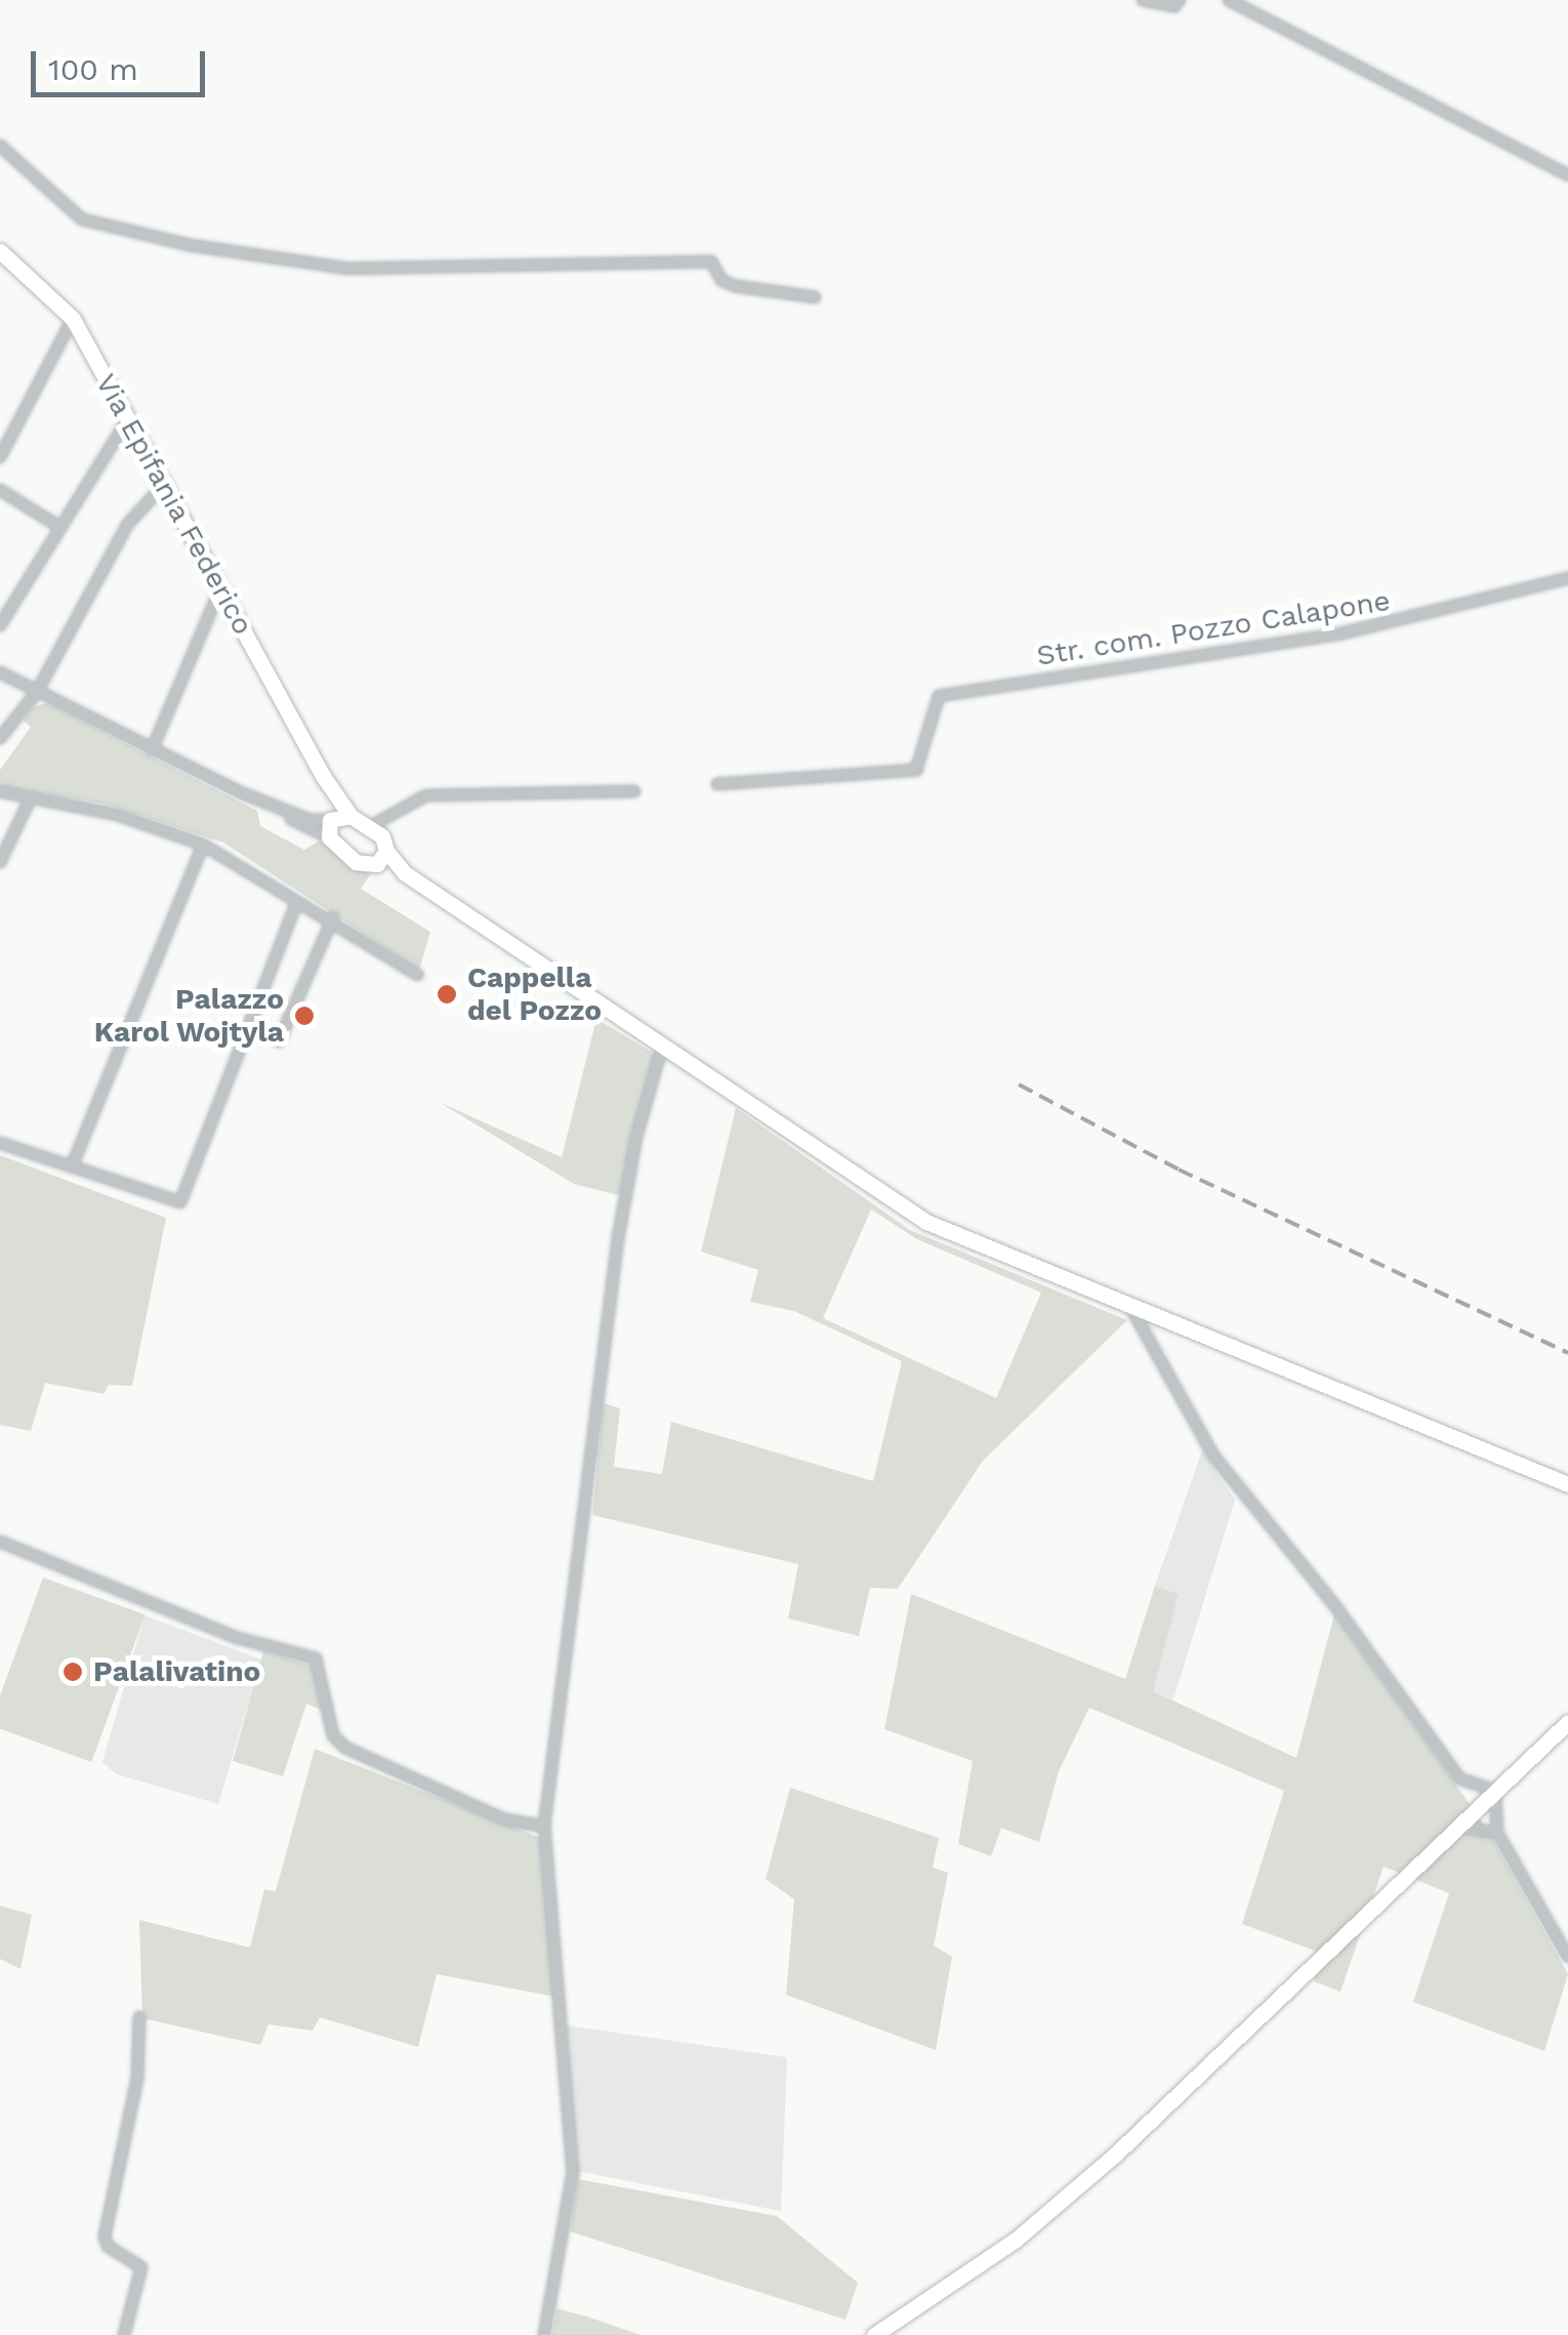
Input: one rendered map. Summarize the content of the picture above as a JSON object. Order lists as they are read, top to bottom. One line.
{"streets":{"main road":["Via Epifania Federico"],"street":["Str. com. Pozzo Calapone"]},"places":["Cappella del Pozzo","Palazzo Karol Wojtyla","Palalivatino"],"scale_bar":"100 m"}
